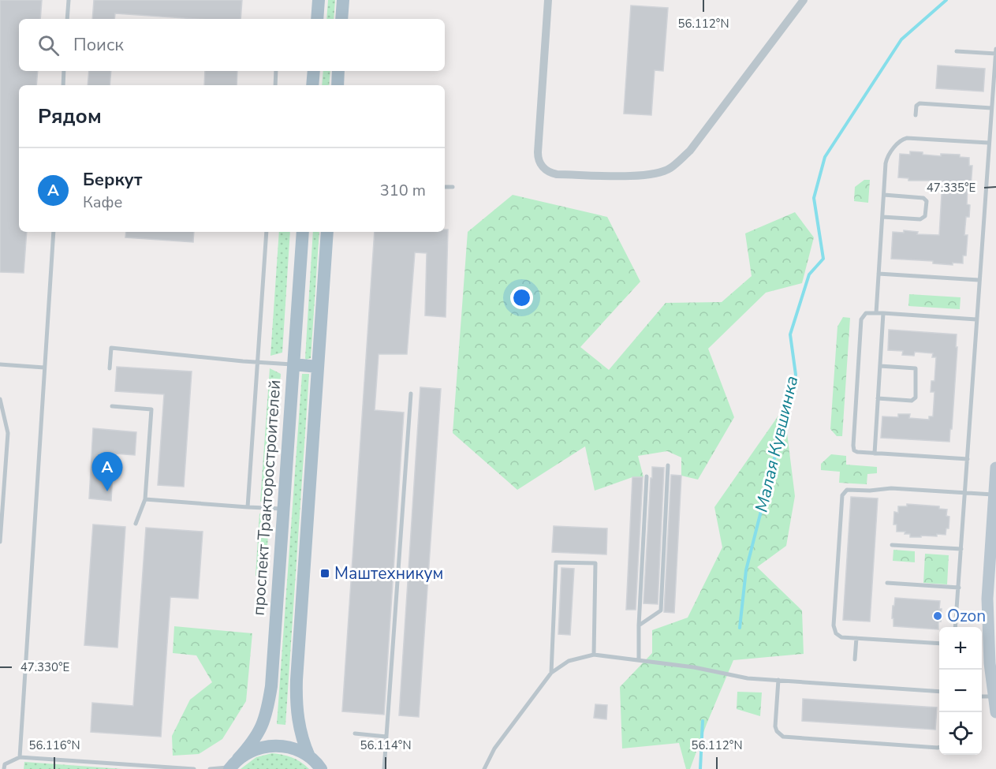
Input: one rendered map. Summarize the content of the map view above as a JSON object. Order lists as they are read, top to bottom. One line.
{"streets":{"main road":["проспект Тракторостроителей"]},"water":["Малая Кувшинка"],"places":{"transit":["Маштехникум"],"other":["Ozon"]},"page":{"search":"Поиск","heading":"Рядом","list":[{"mark":"A","name":"Беркут","note":"Кафе","value":"310 m"}],"pins":"A","map_buttons":["+","−"]},"coordinates":["56.112°N","47.335°E","47.330°E","56.116°N","56.114°N"]}
